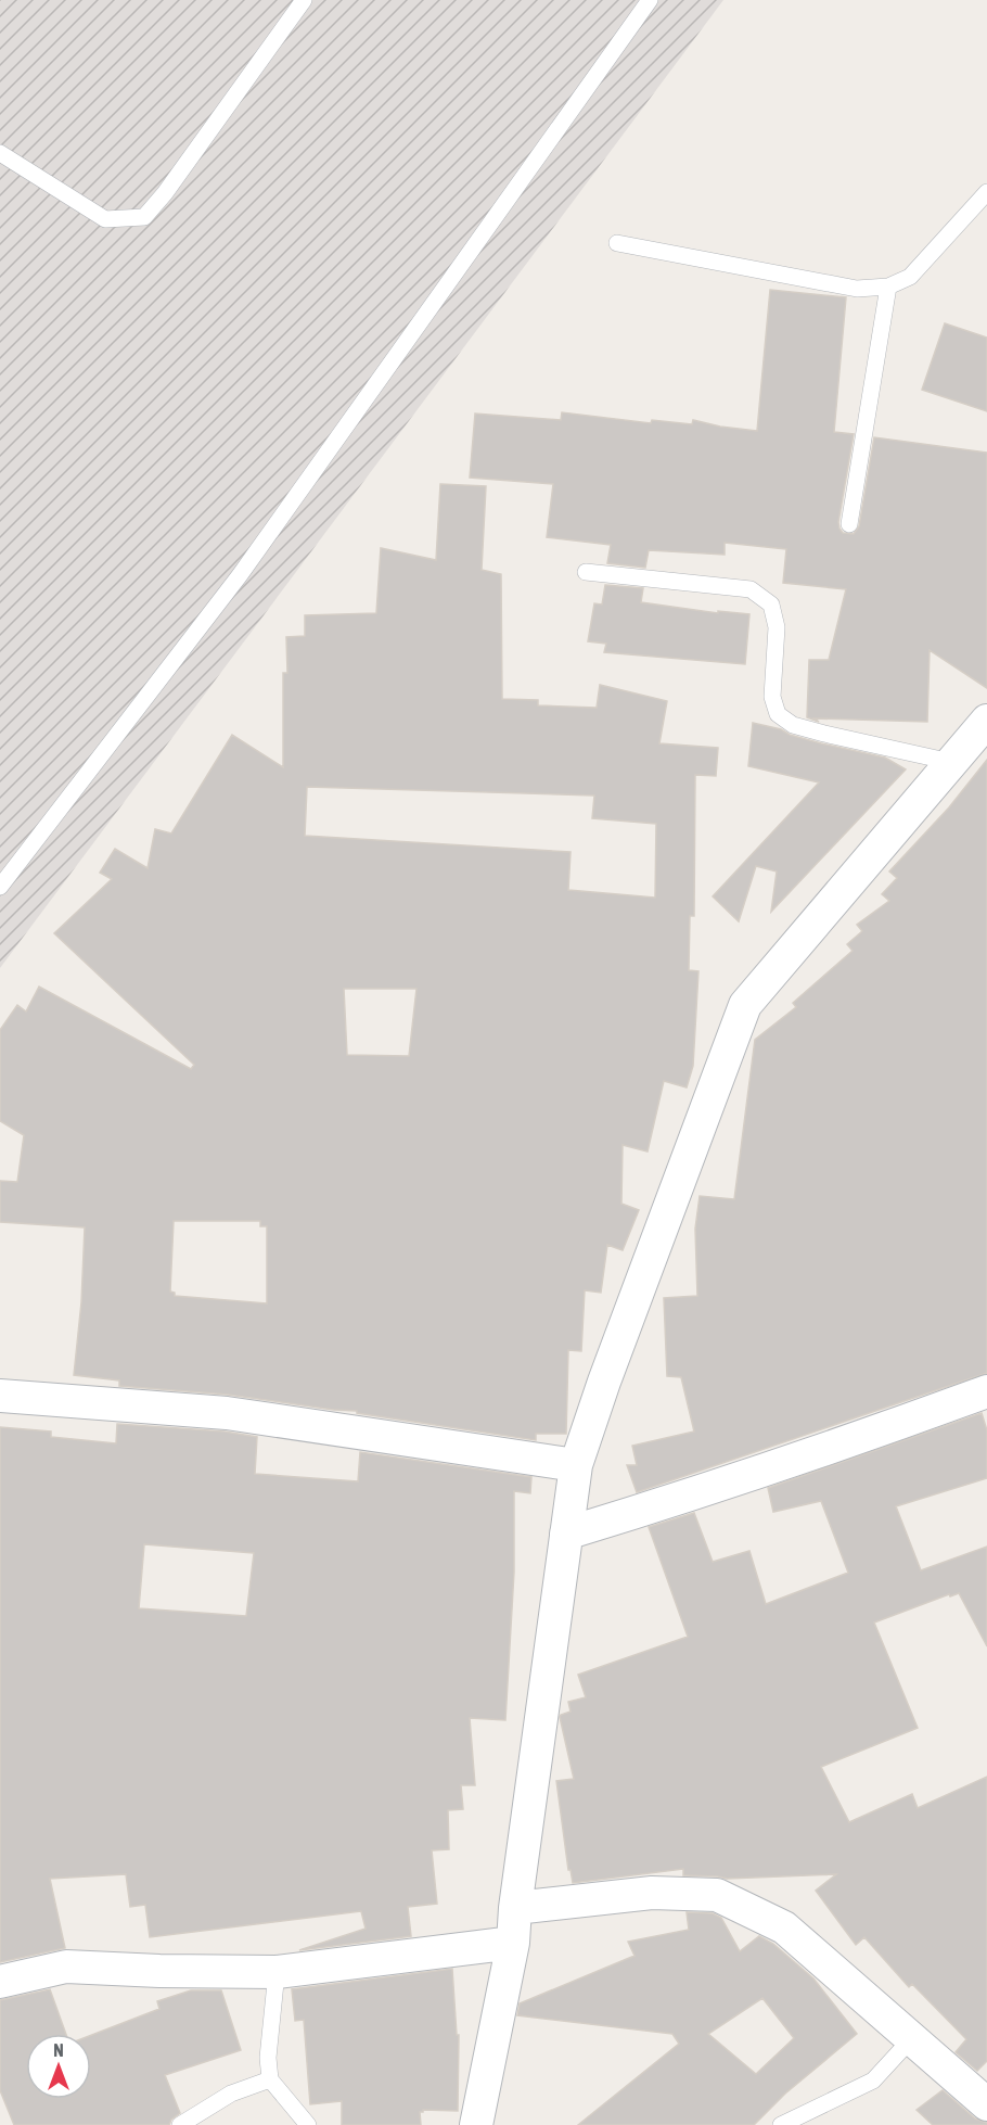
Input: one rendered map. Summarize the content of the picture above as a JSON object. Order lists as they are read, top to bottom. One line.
{"north":"top"}
